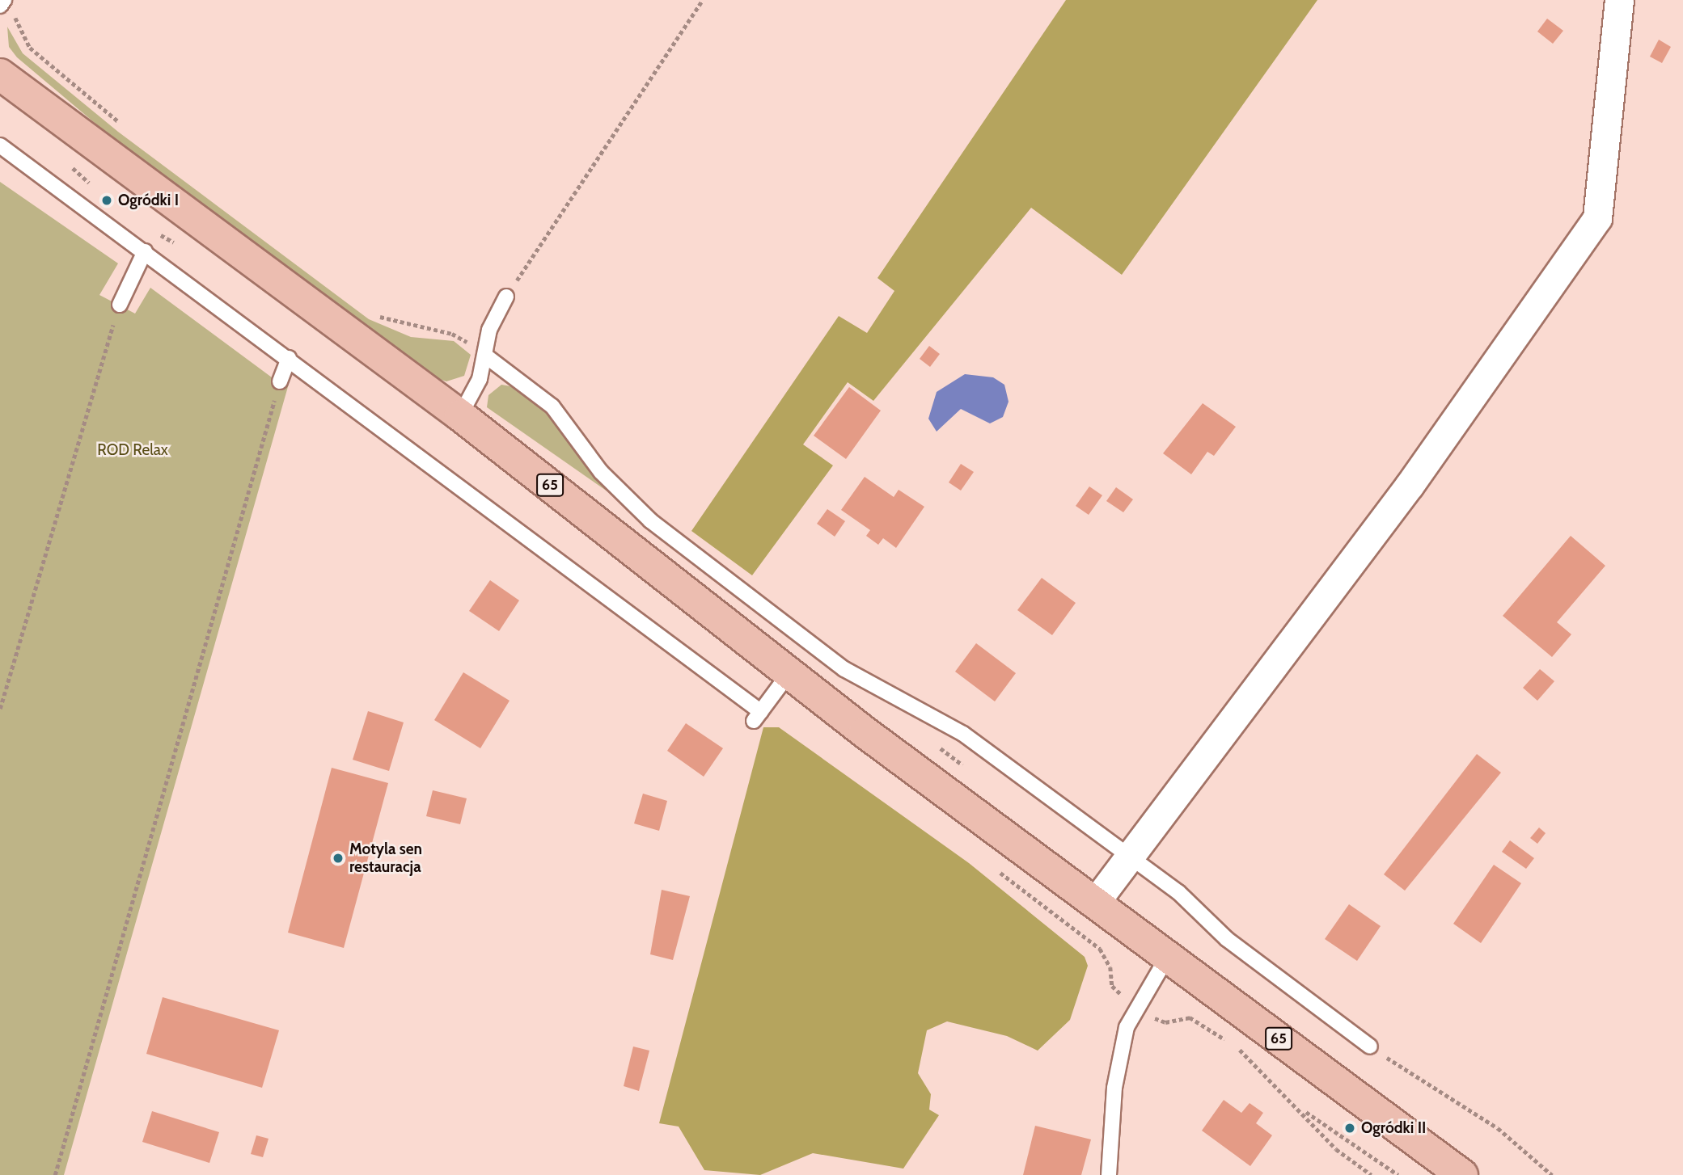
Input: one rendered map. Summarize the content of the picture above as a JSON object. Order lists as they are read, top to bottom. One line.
{"streets":{"main road":["65"]},"parks":["ROD Relax"],"places":["Ogródki I","Motyla sen restauracja","Ogródki II"]}
